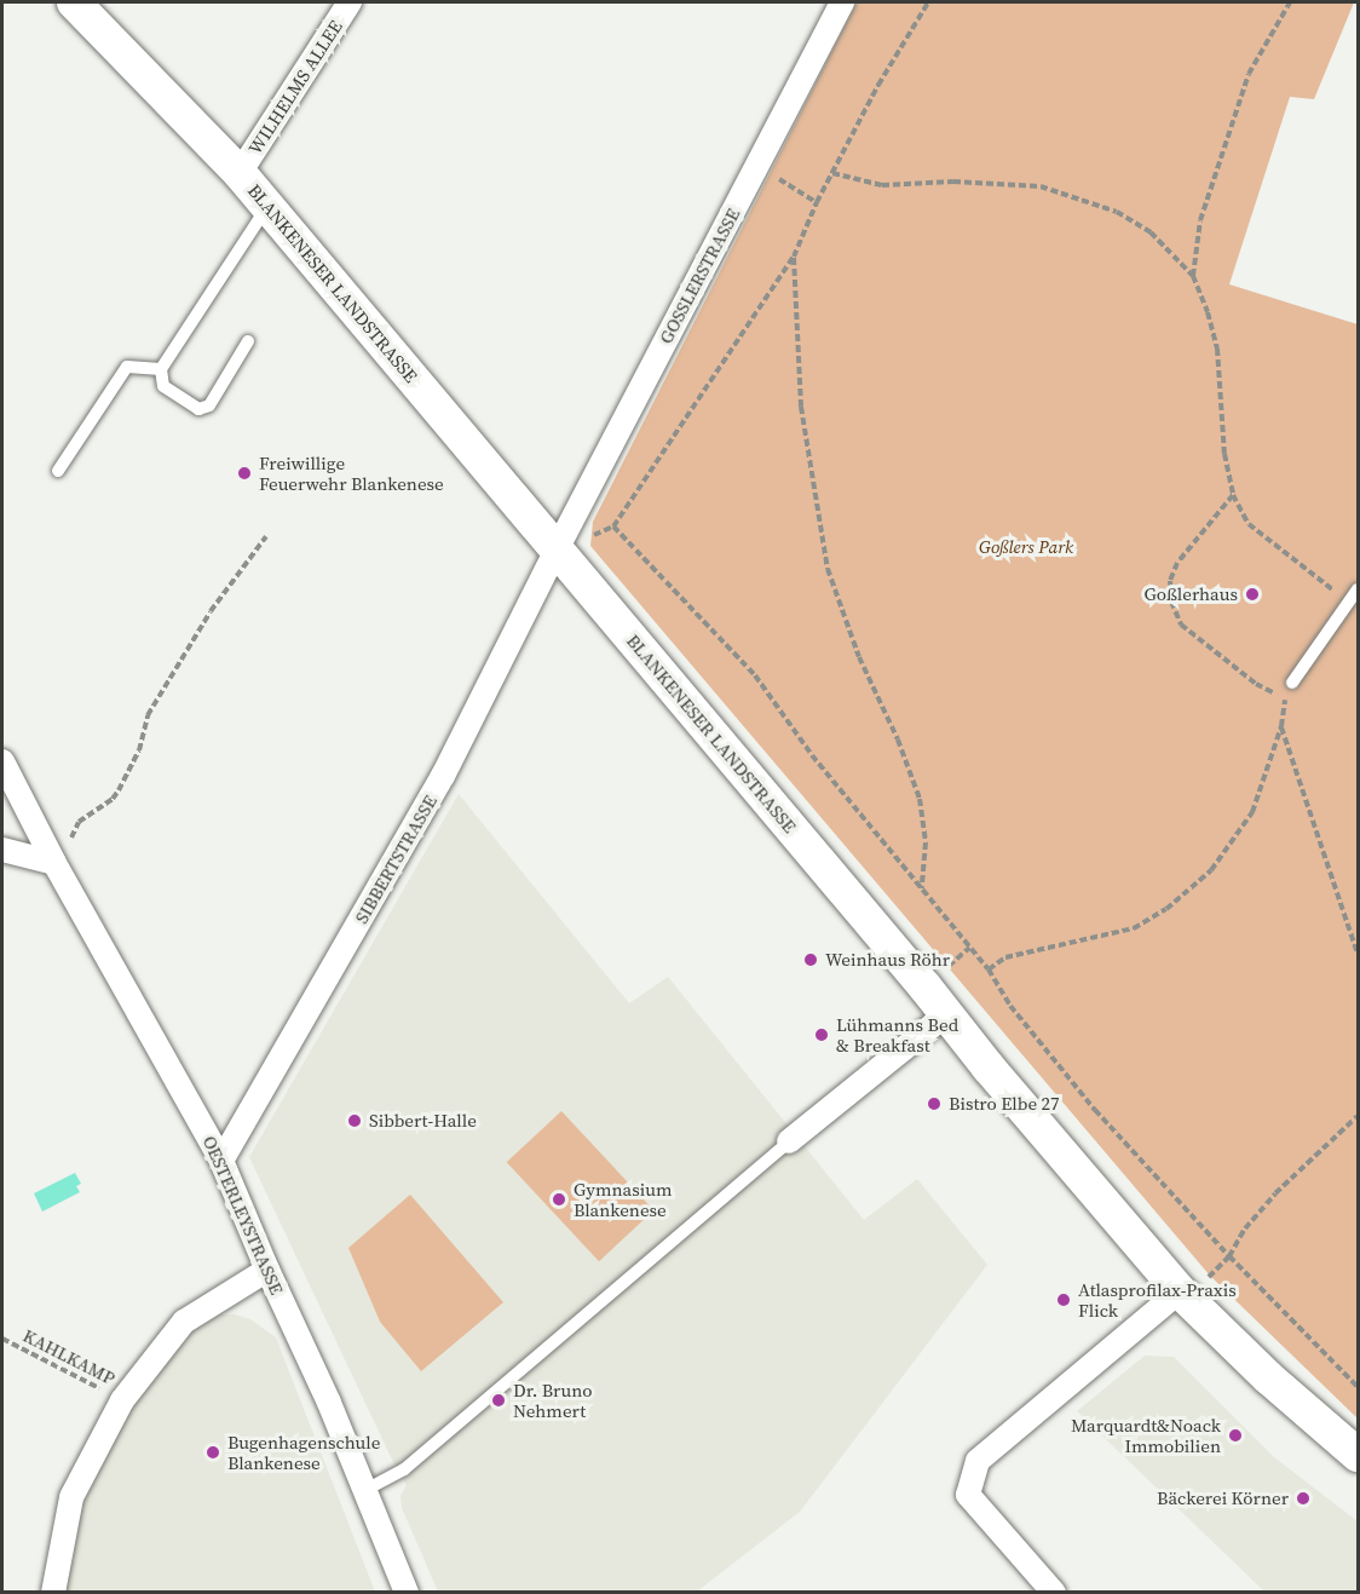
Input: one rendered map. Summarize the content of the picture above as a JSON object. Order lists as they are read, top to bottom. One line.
{"streets":{"main road":["BLANKENESER LANDSTRASSE"],"street":["WILHELMS ALLEE","GOSSLERSTRASSE","SIBBERTSTRASSE","OESTERLEYSTRASSE"],"path":["KAHLKAMP"]},"crossings":[["WILHELMS ALLEE","BLANKENESER LANDSTRASSE"],["GOSSLERSTRASSE","BLANKENESER LANDSTRASSE"],["GOSSLERSTRASSE","SIBBERTSTRASSE"],["BLANKENESER LANDSTRASSE","SIBBERTSTRASSE"],["SIBBERTSTRASSE","OESTERLEYSTRASSE"]],"parks":["Goßlers Park"],"places":["Freiwillige Feuerwehr Blankenese","Goßlerhaus","Weinhaus Röhr","Lühmanns Bed & Breakfast","Bistro Elbe 27","Sibbert-Halle","Gymnasium Blankenese","Atlasprofilax-Praxis Flick","Dr. Bruno Nehmert","Marquardt&Noack Immobilien","Bugenhagenschule Blankenese","Bäckerei Körner"]}
